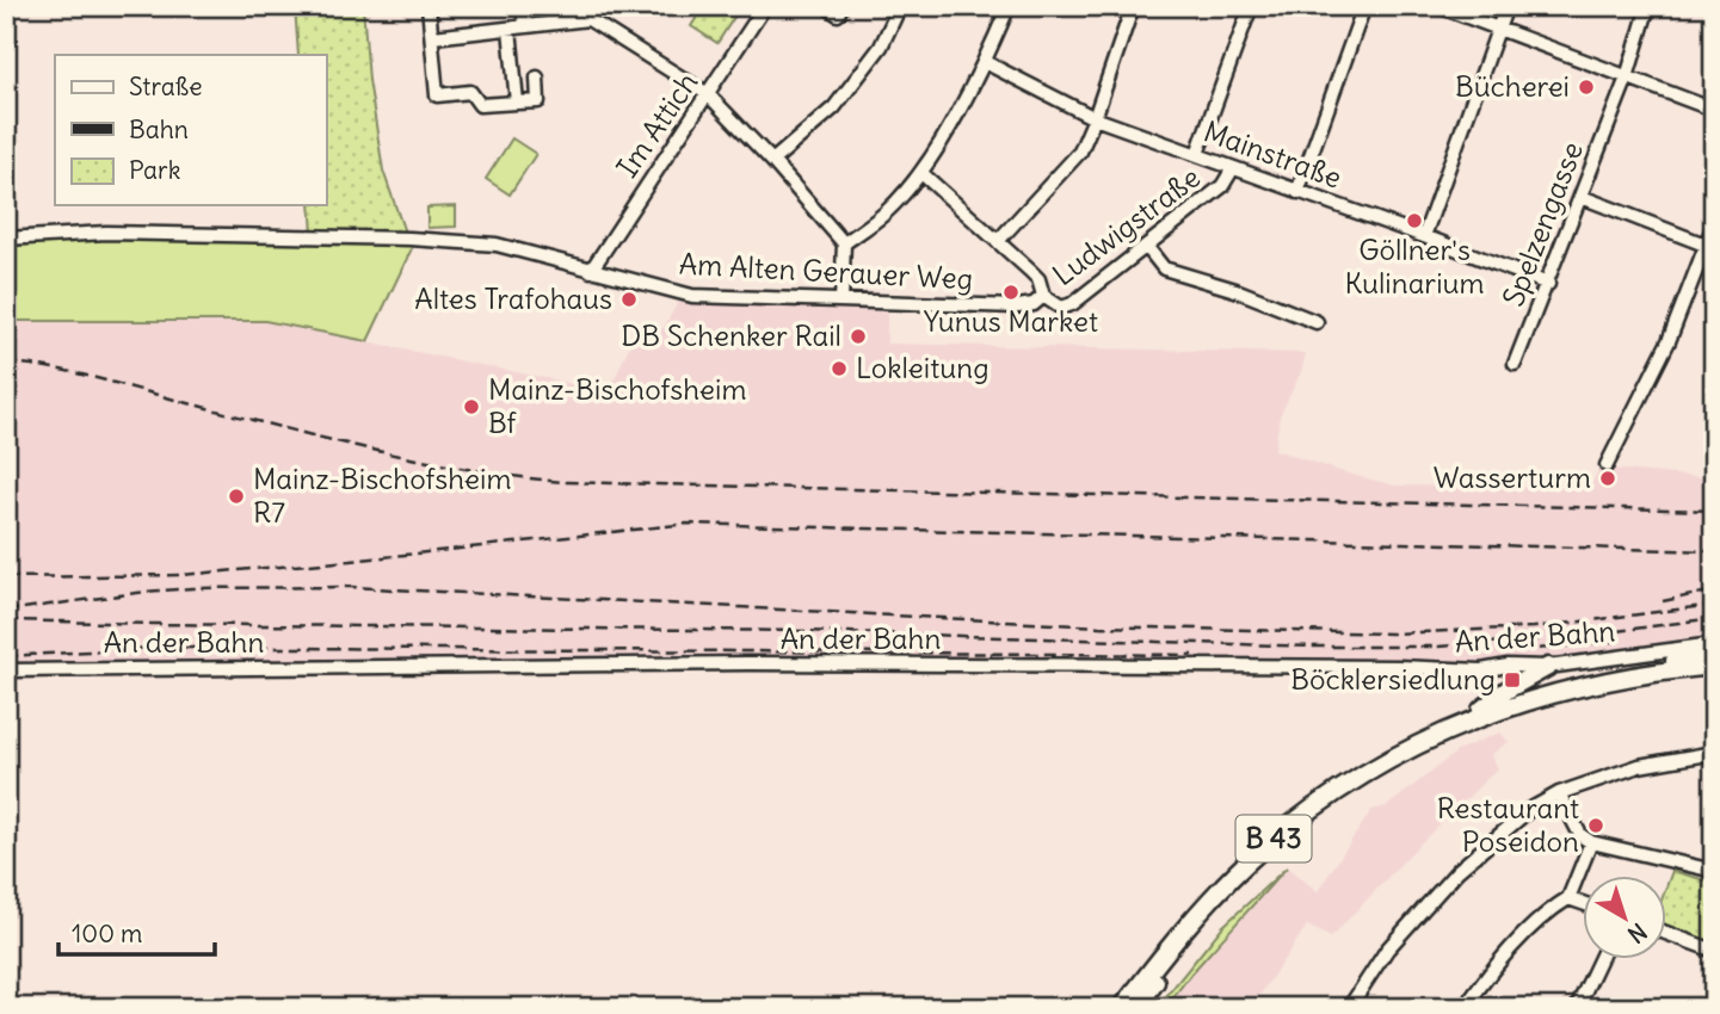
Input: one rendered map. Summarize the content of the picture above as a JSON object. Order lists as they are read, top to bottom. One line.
{"streets":{"highway":["B 43"],"street":["Im Attich","Mainstraße","Spelzengasse","Ludwigstraße","Am Alten Gerauer Weg","An der Bahn"]},"crossings":[["Im Attich","Am Alten Gerauer Weg"],["Mainstraße","Spelzengasse"],["Mainstraße","Ludwigstraße"],["Ludwigstraße","Am Alten Gerauer Weg"]],"places":{"other":["Bücherei","Göllner's Kulinarium","Yunus Market","Altes Trafohaus","DB Schenker Rail","Lokleitung","Mainz-Bischofsheim Bf","Wasserturm","Mainz-Bischofsheim R7","Restaurant Poseidon"],"transit":["Böcklersiedlung"]},"legend":["Straße","Bahn","Park"],"scale_bar":"100 m","north":"bottom right"}
